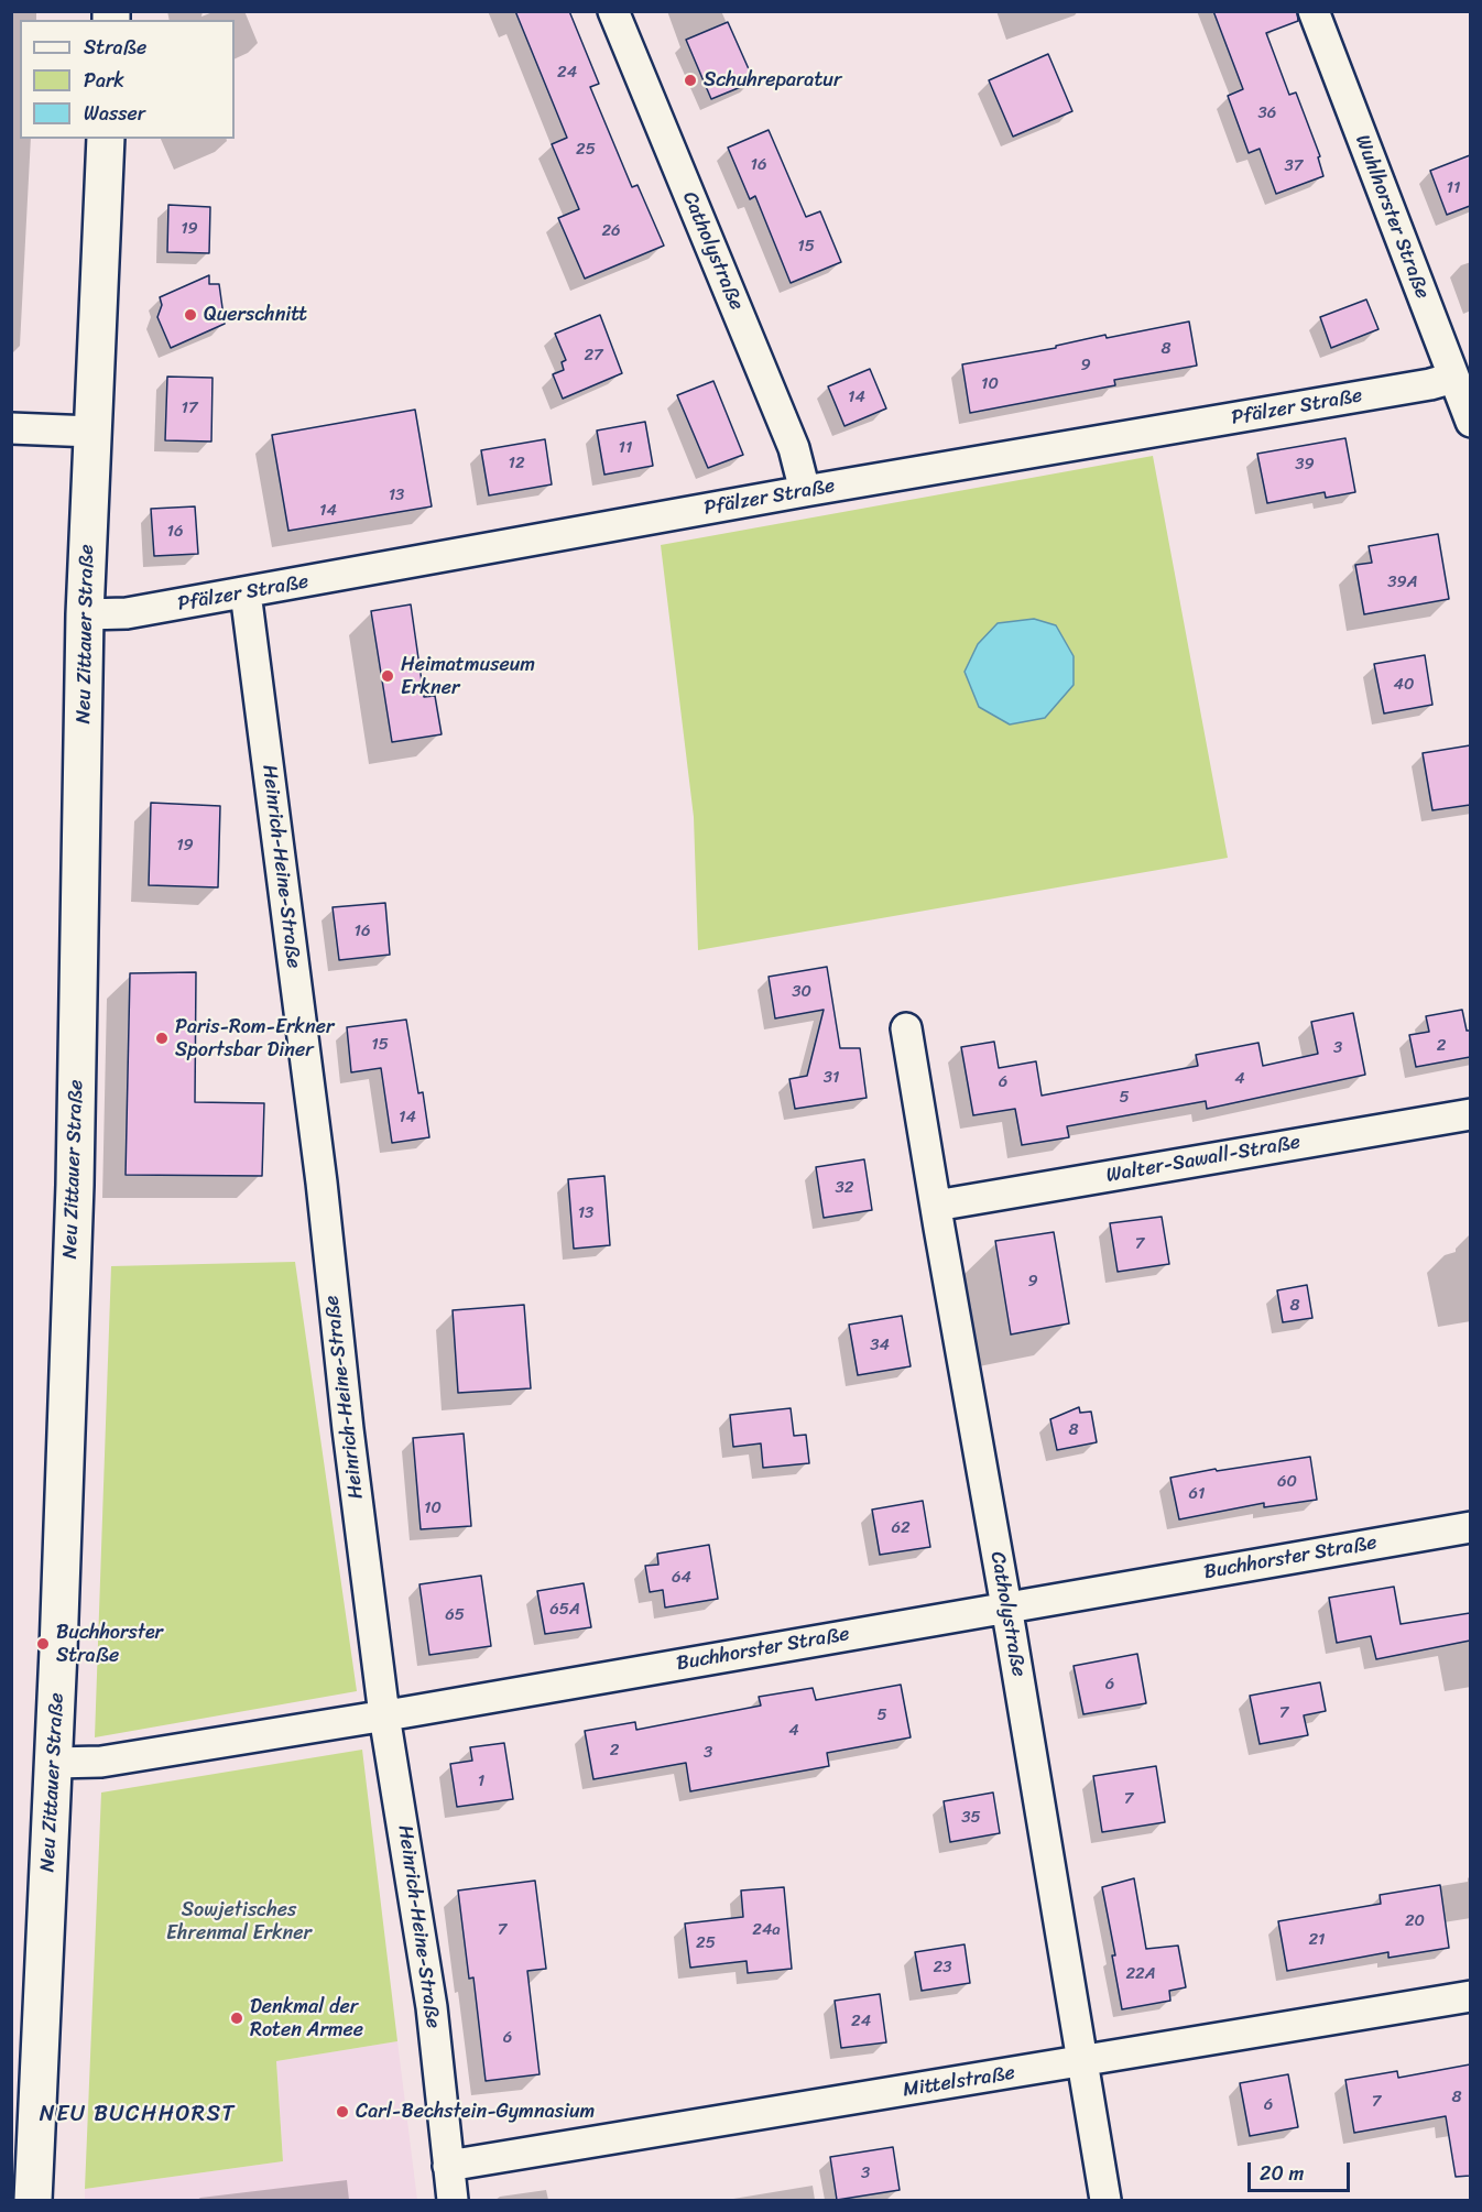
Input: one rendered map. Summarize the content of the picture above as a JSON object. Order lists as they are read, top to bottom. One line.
{"streets":{"main road":["Neu Zittauer Straße"],"street":["Wuhlhorster Straße","Catholystraße","Pfälzer Straße","Heinrich-Heine-Straße","Walter-Sawall-Straße","Buchhorster Straße","Mittelstraße"]},"crossings":[["Wuhlhorster Straße","Pfälzer Straße"],["Catholystraße","Pfälzer Straße"],["Catholystraße","Walter-Sawall-Straße"],["Catholystraße","Buchhorster Straße"],["Catholystraße","Mittelstraße"],["Pfälzer Straße","Neu Zittauer Straße"],["Pfälzer Straße","Heinrich-Heine-Straße"],["Neu Zittauer Straße","Buchhorster Straße"],["Heinrich-Heine-Straße","Buchhorster Straße"],["Heinrich-Heine-Straße","Mittelstraße"]],"districts":["NEU BUCHHORST"],"parks":["Sowjetisches Ehrenmal Erkner"],"places":["Schuhreparatur","Querschnitt","Heimatmuseum Erkner","Paris-Rom-Erkner Sportsbar Diner","Buchhorster Straße","Denkmal der Roten Armee","Carl-Bechstein-Gymnasium"],"house_numbers":["24","36","25","16","37","11","19","26","15","8","27","9","10","14","17","11","12","39","13","14","16","39A","40","19","16","30","15","2","3","31","4","6","5","14","32","13","7","9","8","34","8","60","61","10","62","64","65A","65","6","7","5","4","2","3","1","7","35","20","7","24a","21","25","23","22A","24","6","8","7","6","3"],"legend":["Straße","Park","Wasser"],"scale_bar":"20 m"}
